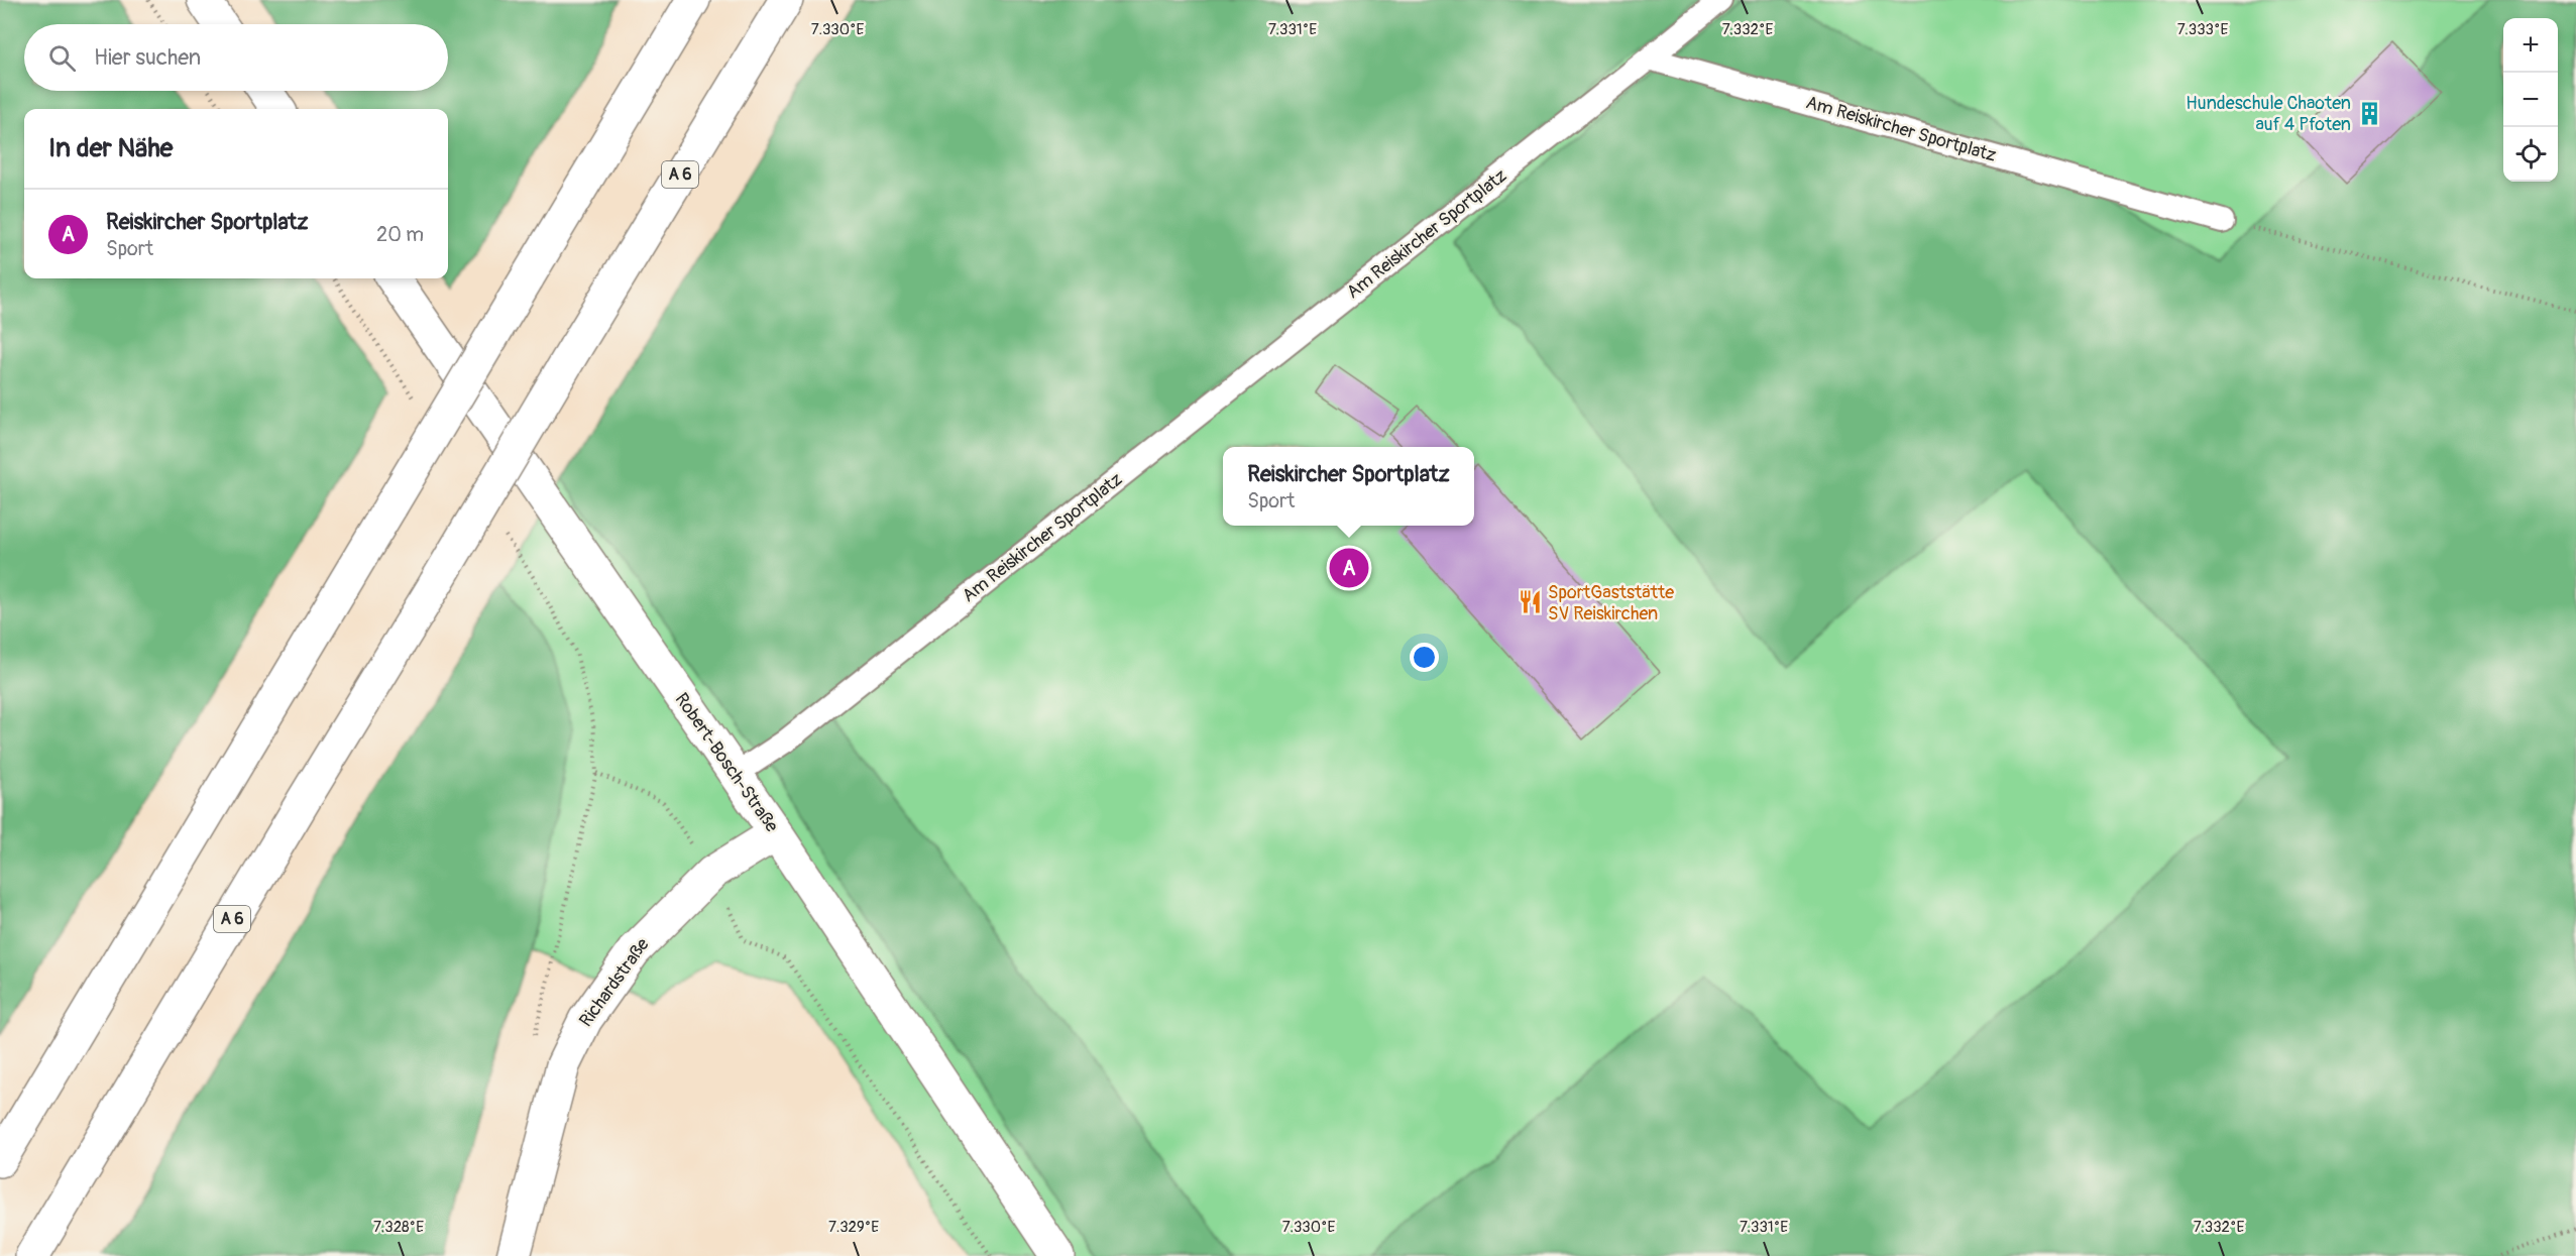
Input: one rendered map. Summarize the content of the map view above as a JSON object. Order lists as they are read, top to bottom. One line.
{"streets":{"main road":["A 6","Robert-Bosch-Straße","Richardstraße"],"lane":["Am Reiskircher Sportplatz"]},"crossings":[["Am Reiskircher Sportplatz","Robert-Bosch-Straße"],["Robert-Bosch-Straße","Richardstraße"]],"places":{"building":["Hundeschule Chaoten auf 4 Pfoten"],"restaurant":["SportGaststätte SV Reiskirchen"]},"page":{"map_buttons":["+","−"],"search":"Hier suchen","heading":"In der Nähe","list":[{"mark":"A","name":"Reiskircher Sportplatz","note":"Sport","value":"20 m"}],"popup":["Reiskircher Sportplatz","Sport"],"pins":"A"},"coordinates":["7.330°E","7.331°E","7.332°E","7.333°E","7.328°E","7.329°E"]}
